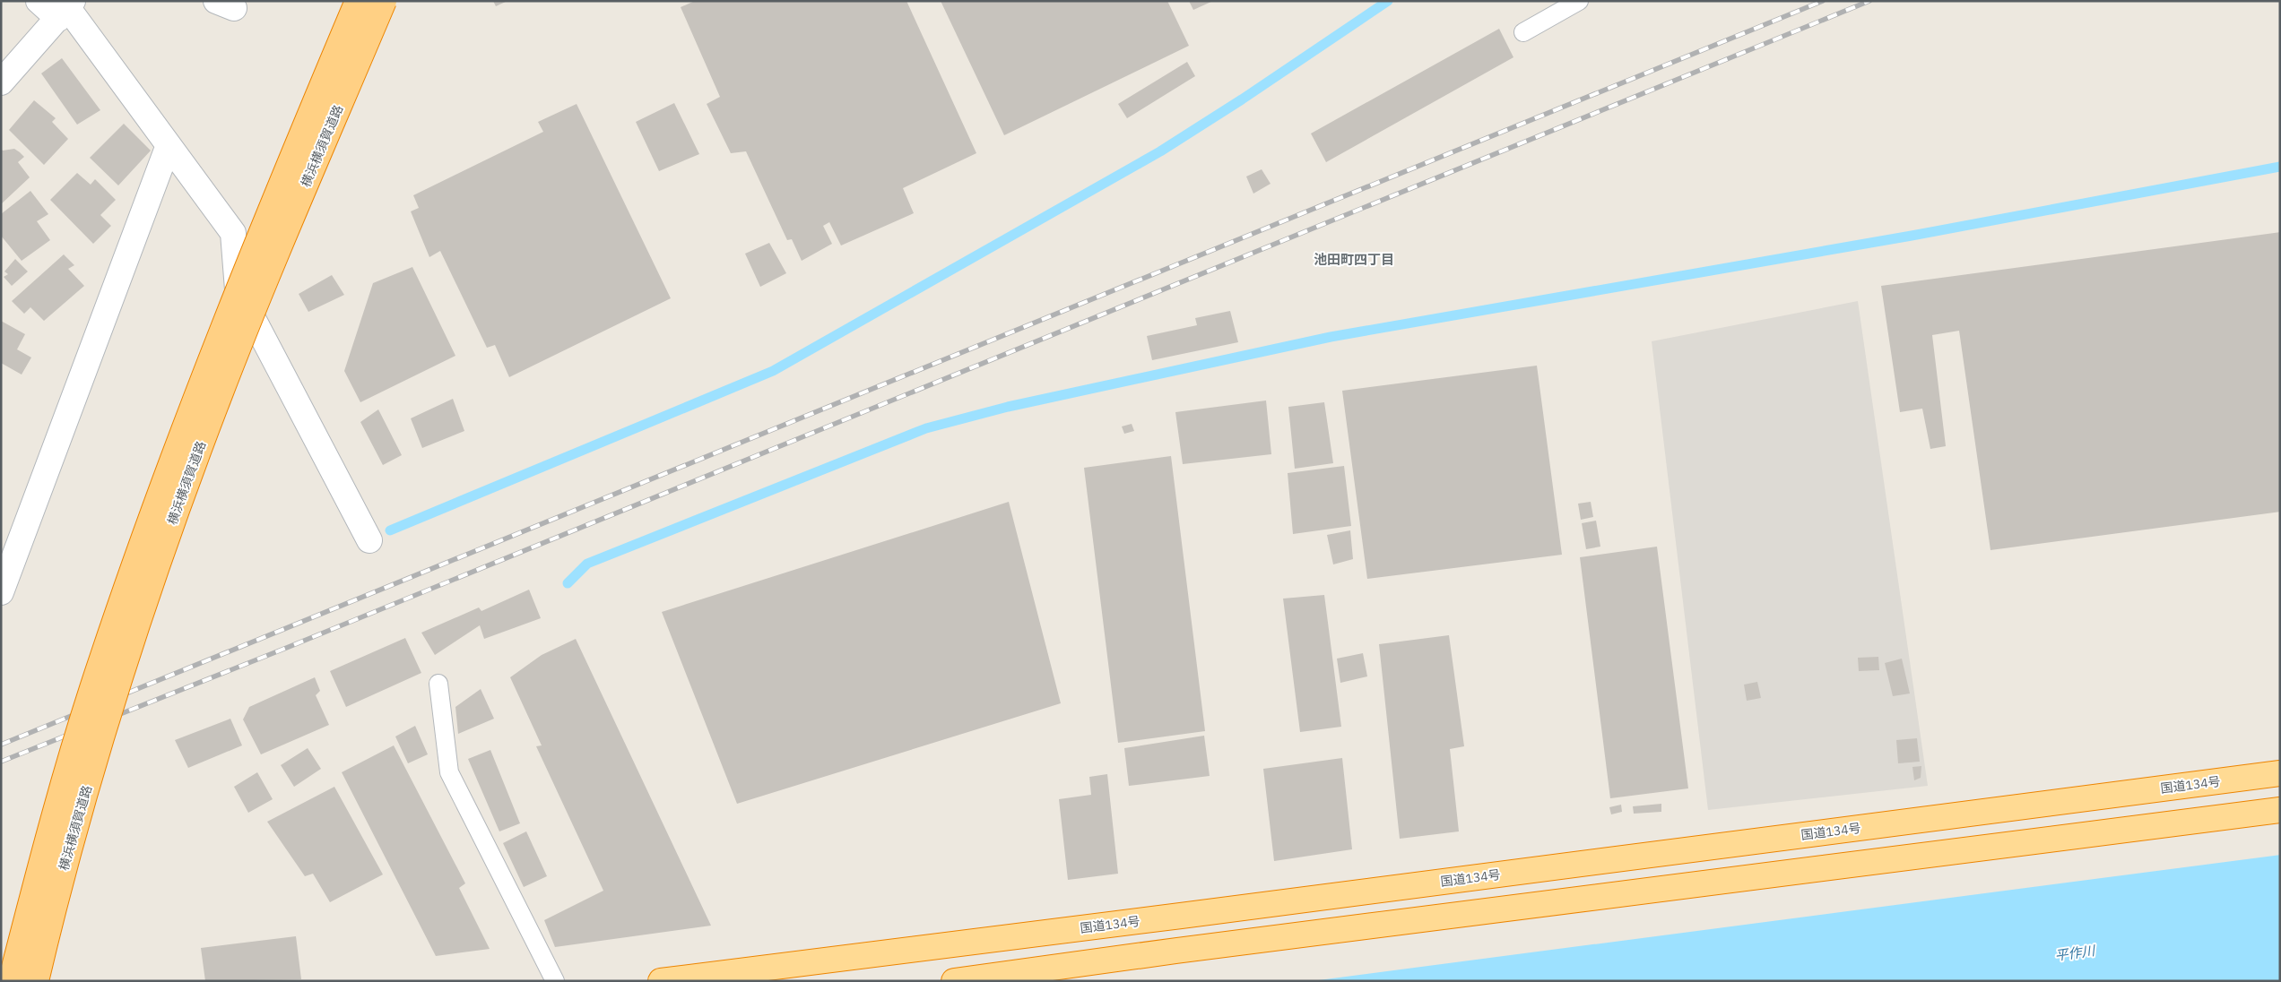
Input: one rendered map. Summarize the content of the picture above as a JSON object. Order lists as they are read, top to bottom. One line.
{"streets":{"highway":["横浜横須賀道路","国道134号"]},"districts":["池田町四丁目"],"water":["平作川"]}
